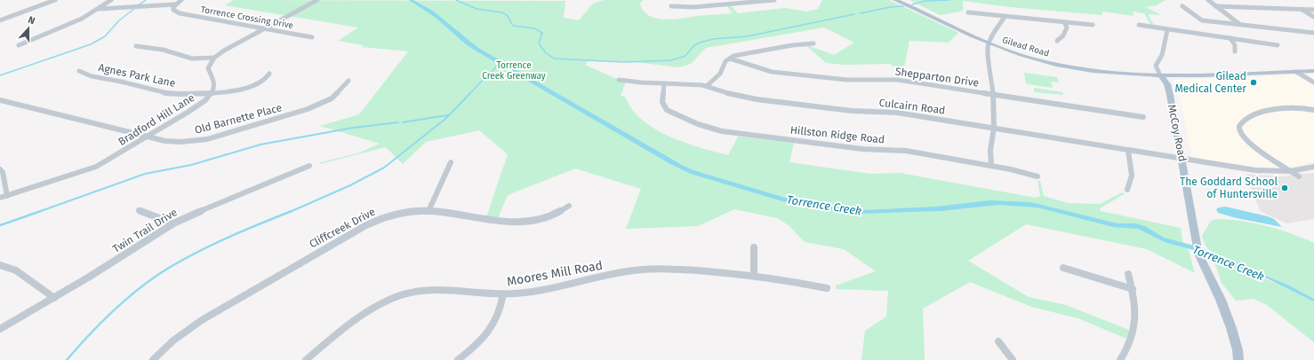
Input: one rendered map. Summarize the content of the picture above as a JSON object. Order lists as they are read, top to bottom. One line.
{"streets":{"main road":["Gilead Road","McCoy Road"],"street":["Torrence Crossing Drive","Agnes Park Lane","Shepparton Drive","Culcairn Road","Old Barnette Place","Bradford Hill Lane","Hillston Ridge Road","Cliffcreek Drive","Twin Trail Drive","Moores Mill Road"]},"crossings":[["Gilead Road","McCoy Road"],["Agnes Park Lane","Bradford Hill Lane"],["Culcairn Road","McCoy Road"],["Culcairn Road","Hillston Ridge Road"],["Old Barnette Place","Bradford Hill Lane"]],"water":["Torrence Creek"],"parks":["Torrence Creek Greenway"],"places":["Gilead Medical Center","The Goddard School of Huntersville"],"north":"top"}
